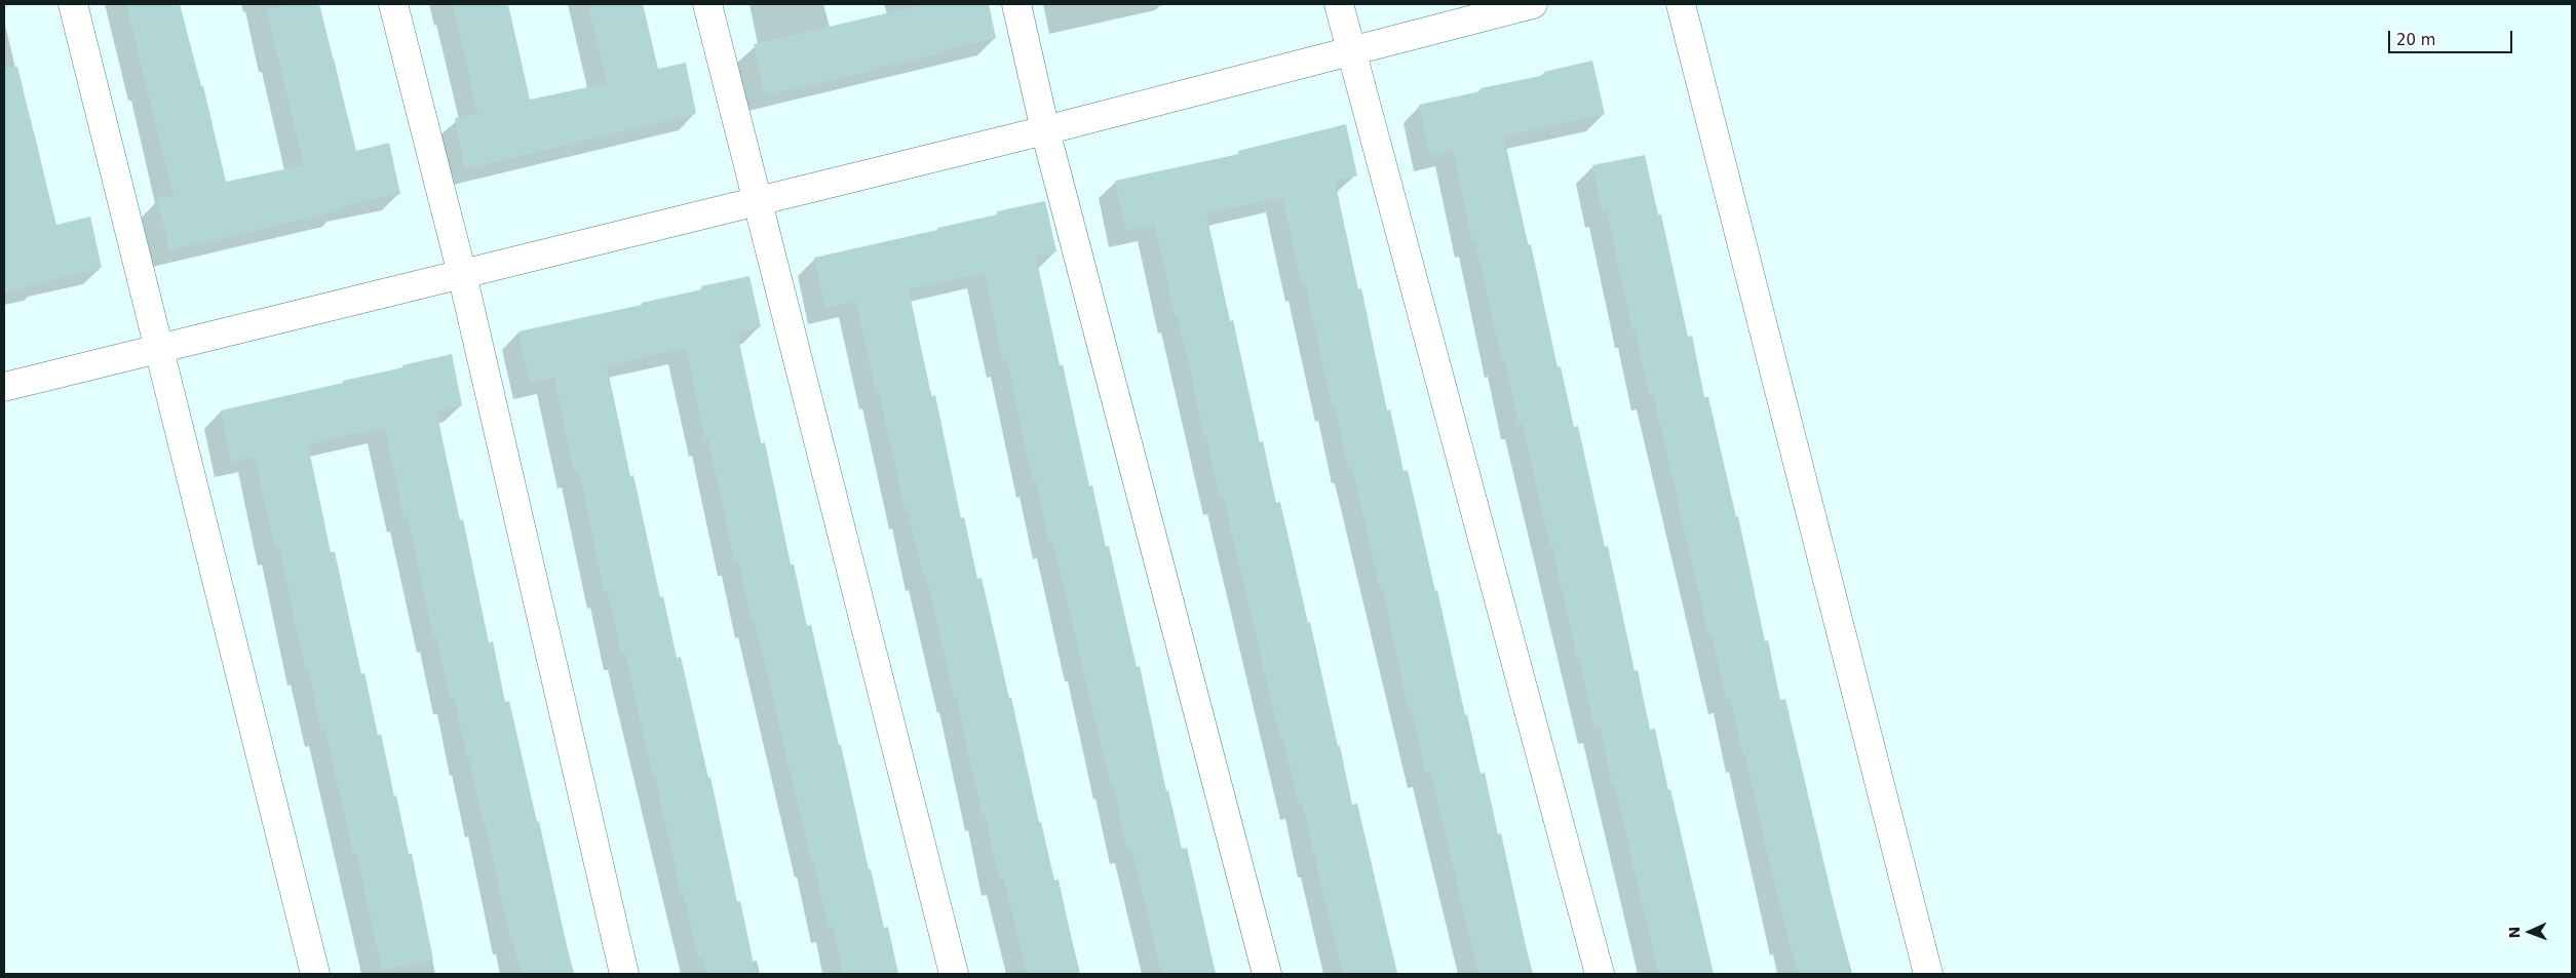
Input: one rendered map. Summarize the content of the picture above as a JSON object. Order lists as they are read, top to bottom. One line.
{"scale_bar":"20 m","north":"left"}
